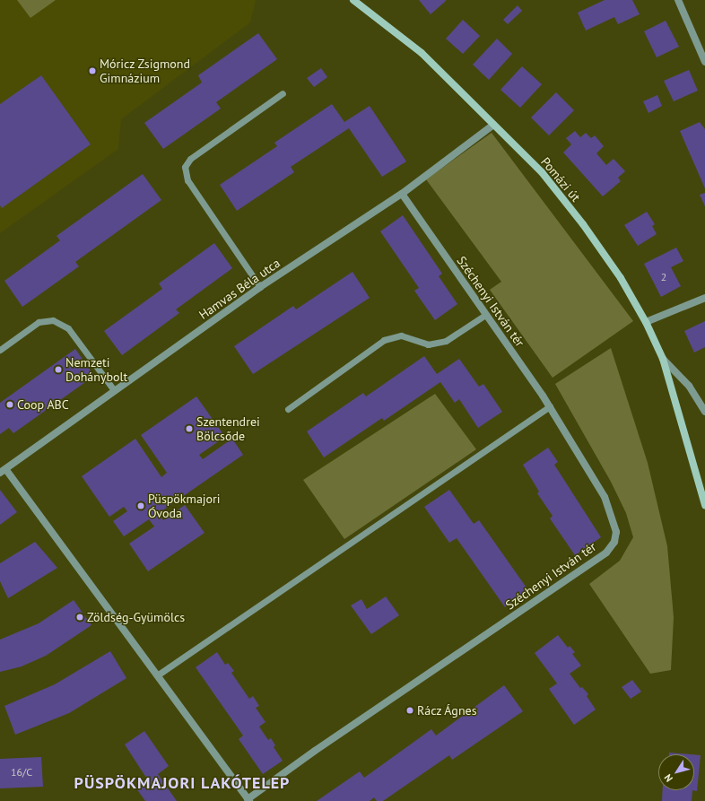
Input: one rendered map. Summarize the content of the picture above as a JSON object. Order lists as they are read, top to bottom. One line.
{"streets":{"street":["Pomázi út","Hamvas Béla utca","Széchenyi István tér"]},"crossings":[["Pomázi út","Hamvas Béla utca"],["Hamvas Béla utca","Széchenyi István tér"]],"districts":["PÜSPÖKMAJORI LAKÓTELEP"],"places":["Móricz Zsigmond Gimnázium","Nemzeti Dohánybolt","Coop ABC","Szentendrei Bölcsőde","Püspökmajori Óvoda","Zöldség-Gyümölcs","Rácz Ágnes"],"house_numbers":["2","16/C"],"north":"bottom left"}
